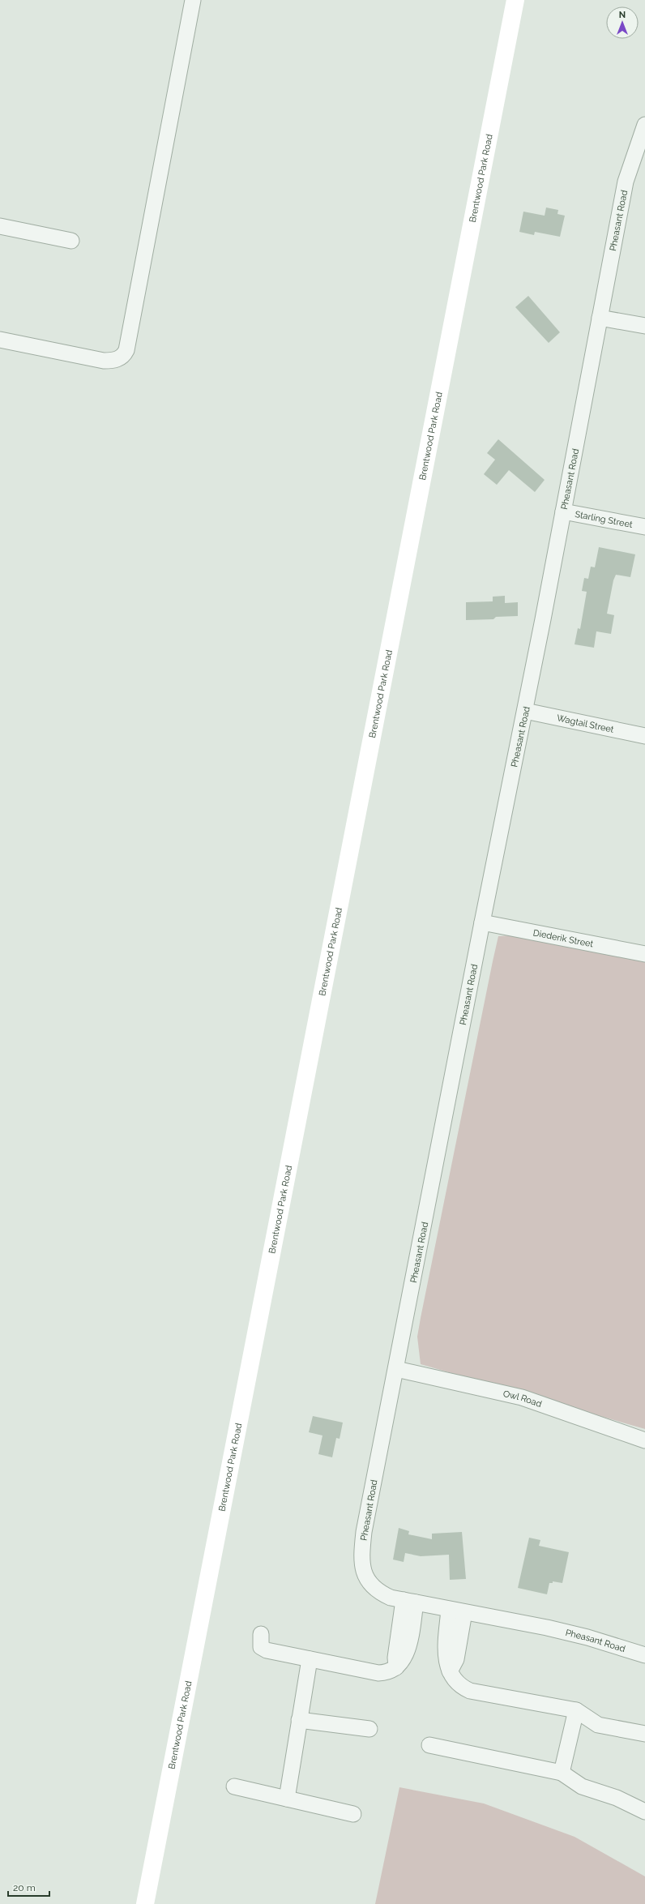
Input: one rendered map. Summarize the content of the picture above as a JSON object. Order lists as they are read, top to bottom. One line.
{"streets":{"street":["Brentwood Park Road","Pheasant Road","Starling Street","Wagtail Street","Diederik Street","Owl Road"]},"crossings":[["Pheasant Road","Starling Street"],["Pheasant Road","Wagtail Street"],["Pheasant Road","Diederik Street"],["Pheasant Road","Owl Road"]],"scale_bar":"20 m","north":"top"}
